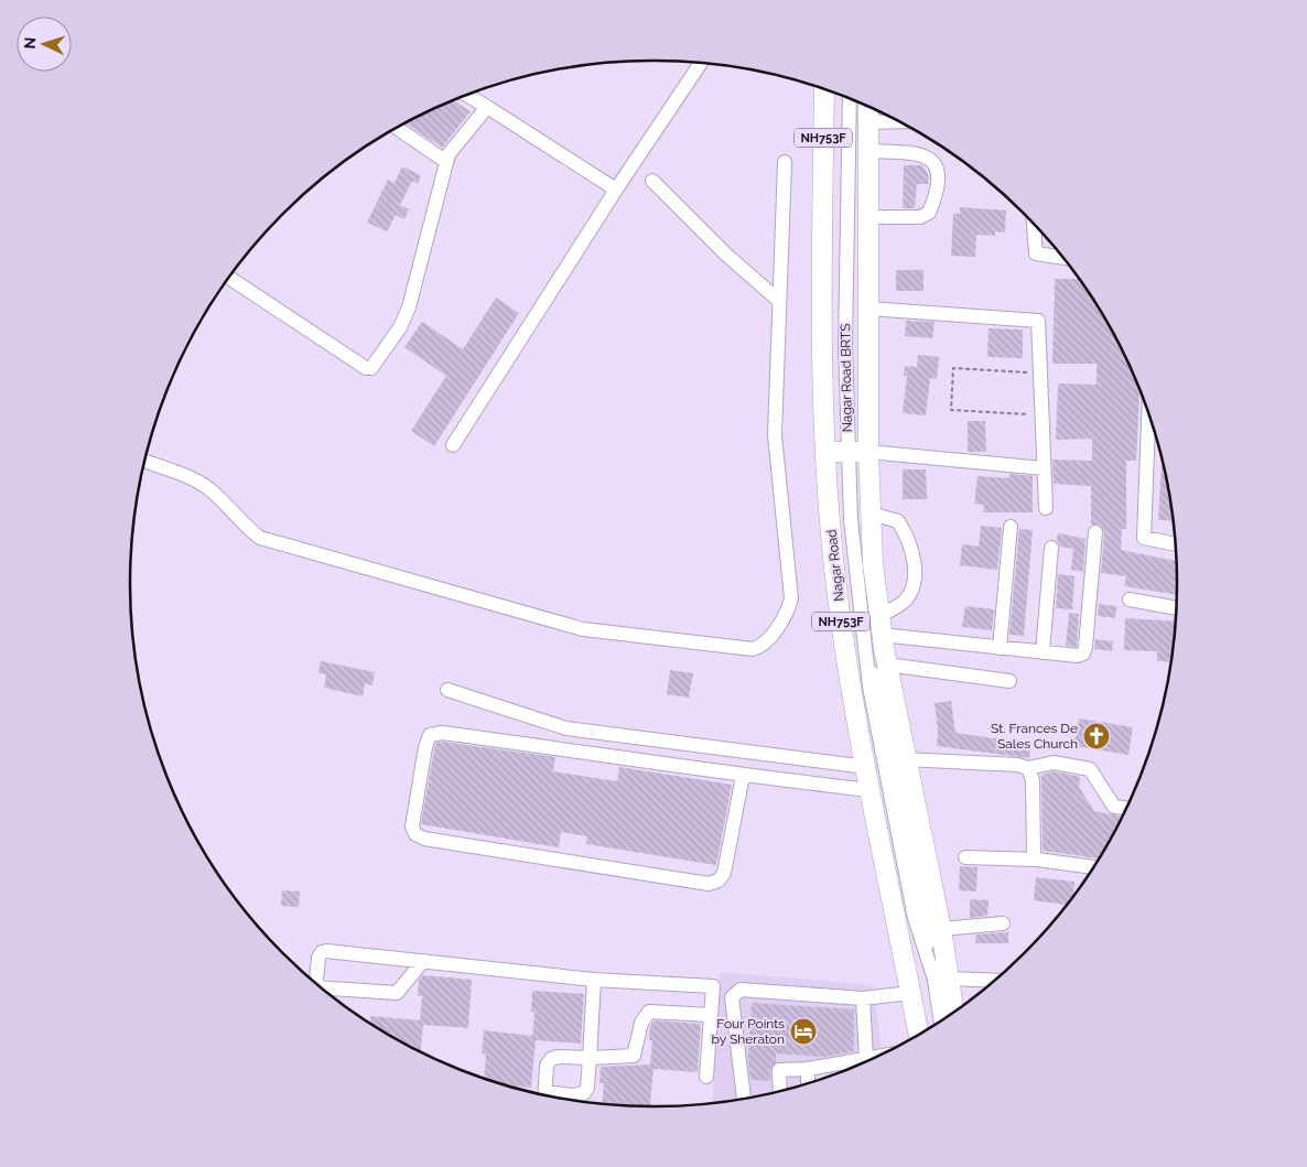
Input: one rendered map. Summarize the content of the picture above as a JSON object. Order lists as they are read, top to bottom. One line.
{"streets":{"highway":["NH753F","Nagar Road"],"street":["Nagar Road BRTS"]},"crossings":[["NH753F","Nagar Road BRTS"]],"places":{"church":["St. Frances De Sales Church"],"hotel":["Four Points by Sheraton"]},"north":"left"}
